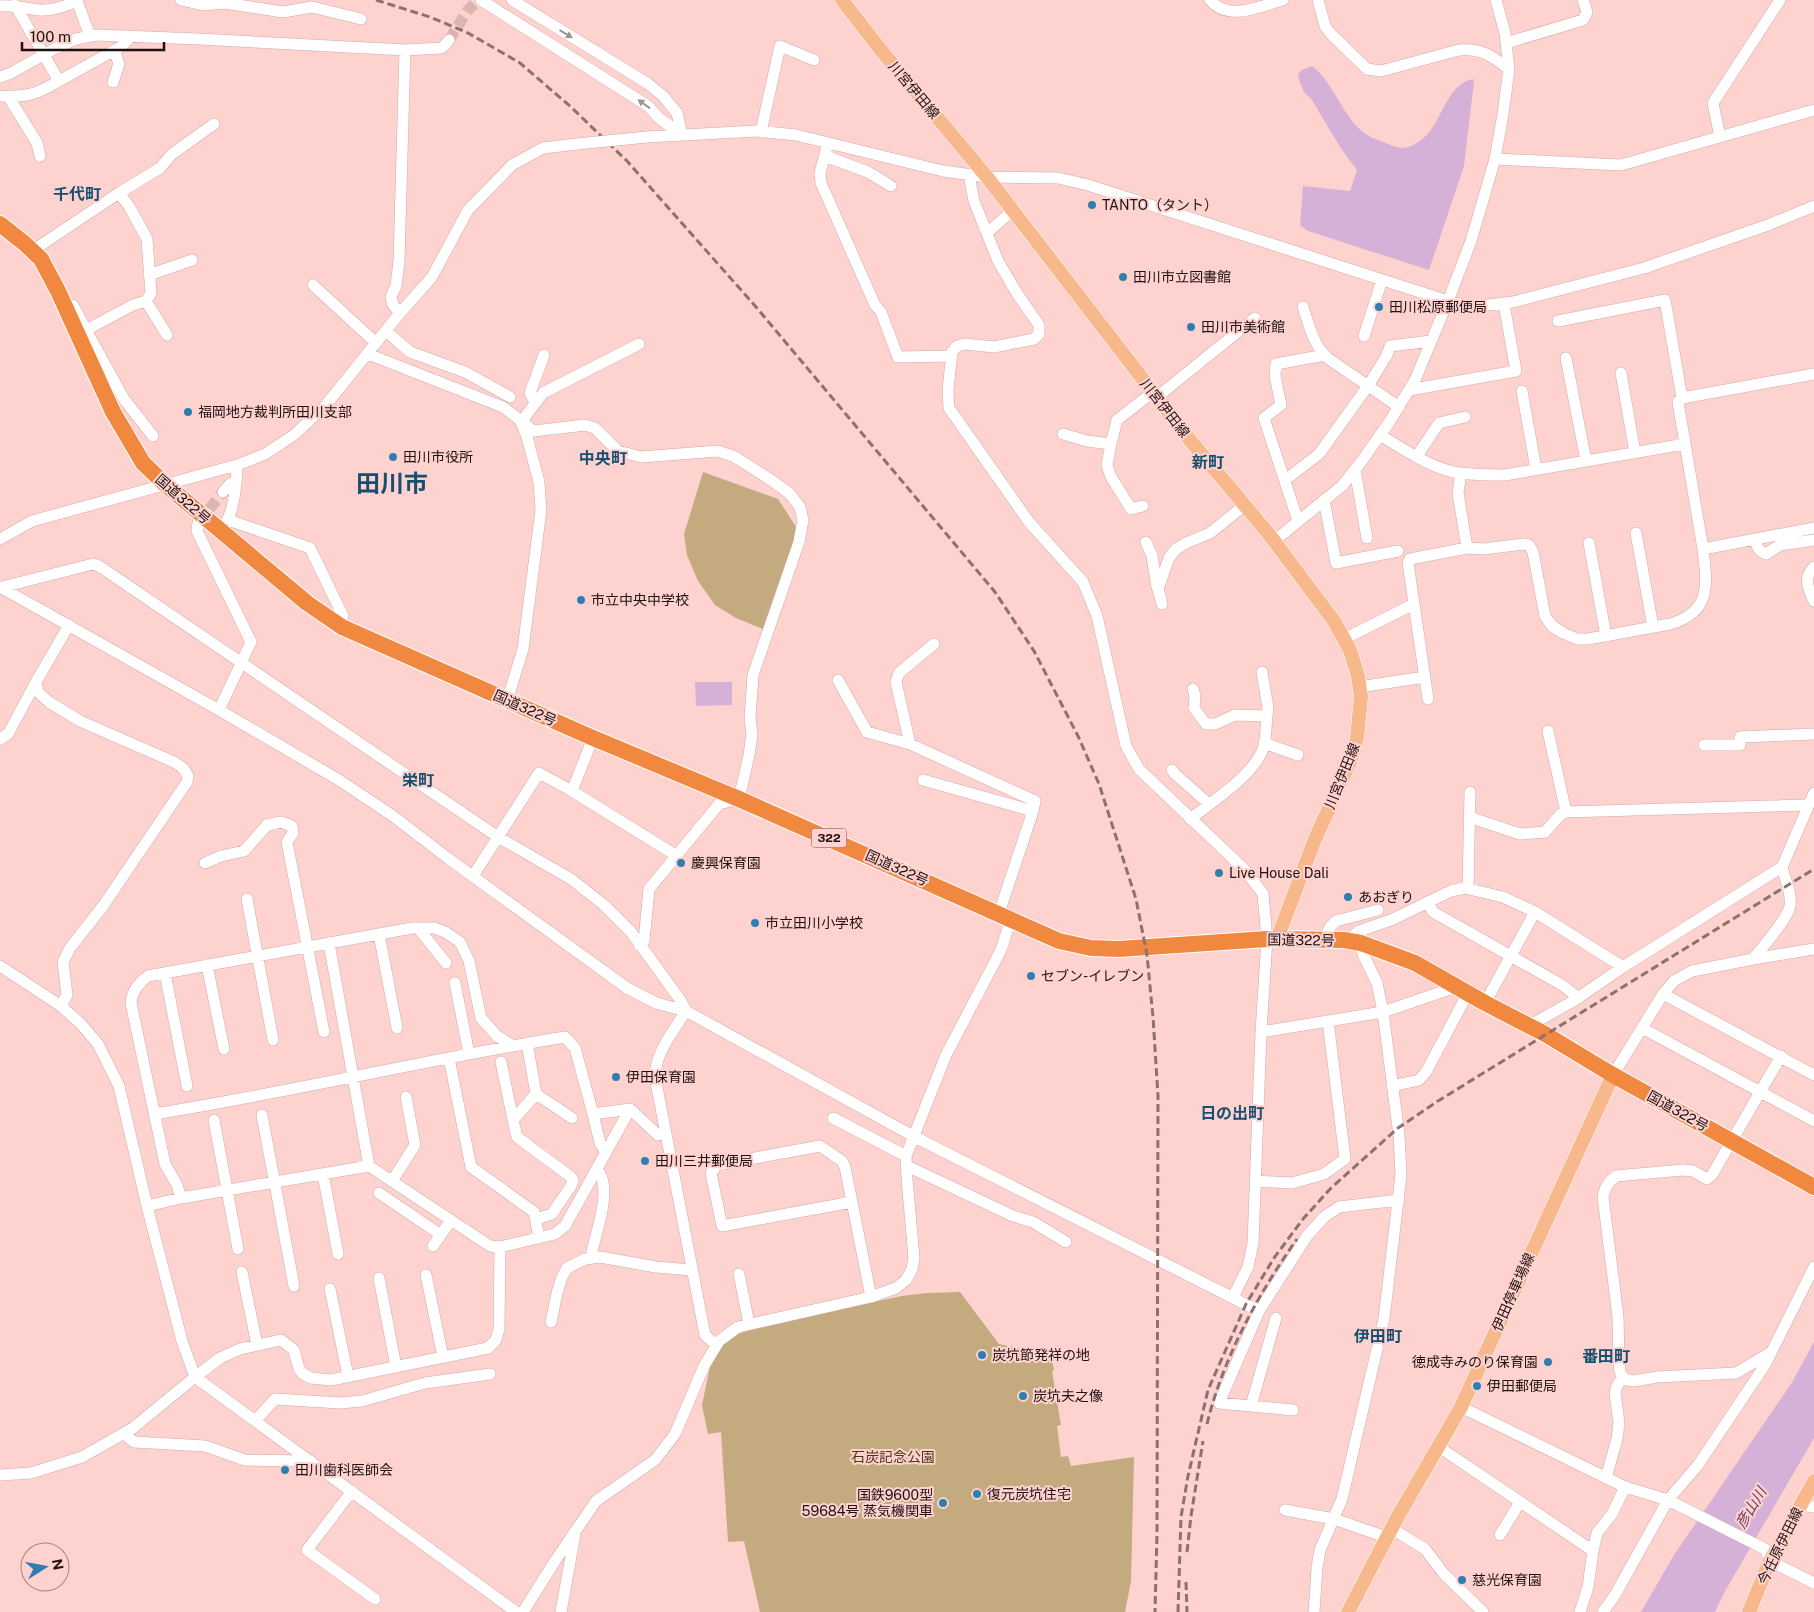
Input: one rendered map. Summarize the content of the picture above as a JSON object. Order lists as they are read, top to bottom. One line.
{"streets":{"highway":["国道322号","322"],"main road":["川宮伊田線","伊田停車場線","今任原伊田線"]},"crossings":[["川宮伊田線","国道322号"],["国道322号","伊田停車場線"]],"districts":["千代町","中央町","新町","田川市","栄町","日の出町","伊田町","番田町"],"water":["彦山川"],"parks":["石炭記念公園"],"places":["TANTO（タント）","田川市立図書館","田川松原郵便局","田川市美術館","福岡地方裁判所田川支部","田川市役所","市立中央中学校","慶興保育園","Live House Dali","あおぎり","市立田川小学校","セブン-イレブン","伊田保育園","田川三井郵便局","炭坑節発祥の地","徳成寺みのり保育園","伊田郵便局","炭坑夫之像","田川歯科医師会","復元炭坑住宅","国鉄9600型 59684号 蒸気機関車","慈光保育園"],"scale_bar":"100 m","north":"right"}
